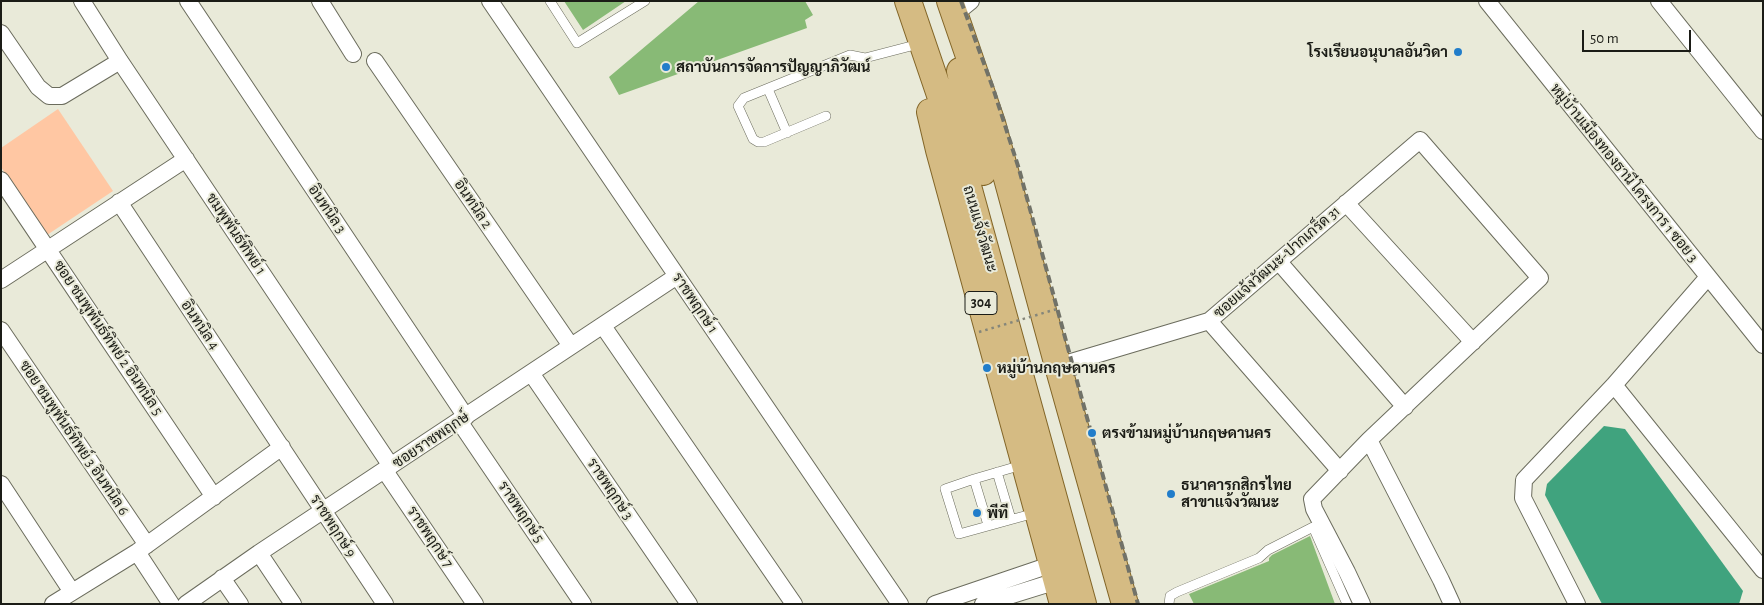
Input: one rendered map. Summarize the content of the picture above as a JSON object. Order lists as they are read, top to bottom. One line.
{"streets":{"main road":["ถนนแจ้งวัฒนะ","304"],"street":["หมู่บ้านเมืองทองธานี โครงการ 1 ซอย 3","อินทนิล 2","อินทนิล 3","ชมพูพันธ์ทิพย์ 1","ซอยแจ้งวัฒนะ-ปากเกร็ด 31","ราชพฤกษ์ 1","อินทนิล 4","ซอย ชมพูพันธ์ทิพย์ 2 อินทนิล 5","ซอย ชมพูพันธ์ทิพย์ 3 อินทนิล 6","ซอยราชพฤกษ์","ราชพฤกษ์ 3","ราชพฤกษ์ 5","ราชพฤกษ์ 9","ราชพฤกษ์ 7"]},"crossings":[["อินทนิล 2","ซอยราชพฤกษ์"],["อินทนิล 3","ซอยราชพฤกษ์"],["อินทนิล 3","ราชพฤกษ์ 5"],["ถนนแจ้งวัฒนะ","ซอยแจ้งวัฒนะ-ปากเกร็ด 31"],["ชมพูพันธ์ทิพย์ 1","ซอยราชพฤกษ์"],["ชมพูพันธ์ทิพย์ 1","ราชพฤกษ์ 7"],["ราชพฤกษ์ 1","ซอยราชพฤกษ์"],["อินทนิล 4","ราชพฤกษ์ 9"],["ซอยราชพฤกษ์","ราชพฤกษ์ 3"],["ซอยราชพฤกษ์","ราชพฤกษ์ 5"],["ซอยราชพฤกษ์","ราชพฤกษ์ 9"],["ซอยราชพฤกษ์","ราชพฤกษ์ 7"]],"places":["โรงเรียนอนุบาลอันวิดา","สถาบันการจัดการปัญญาภิวัฒน์","หมู่บ้านกฤษดานคร","ตรงข้ามหมู่บ้านกฤษดานคร","ธนาคารกสิกรไทย สาขาแจ้งวัฒนะ","พีที"],"scale_bar":"50 m"}
